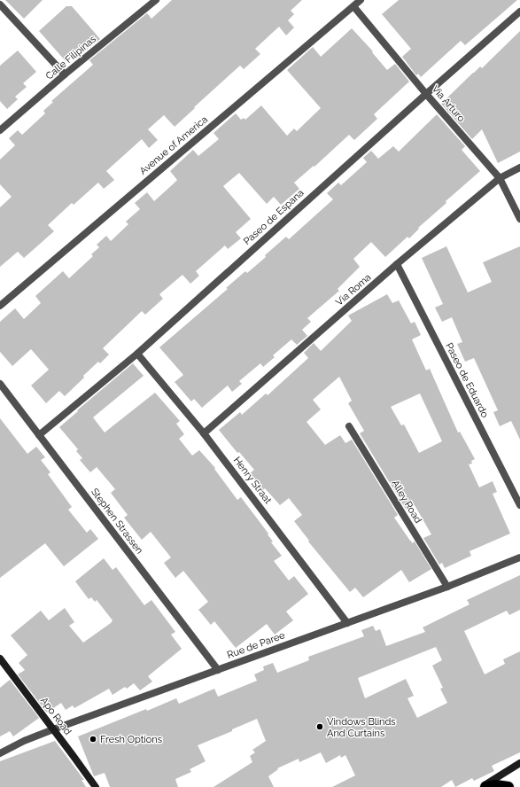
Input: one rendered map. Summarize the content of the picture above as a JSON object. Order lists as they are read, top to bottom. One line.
{"streets":{"street":["Calle Filipinas","Via Arturo","Avenue of America","Paseo de Espana","Via Roma","Paseo de Eduardo","Henry Straat","Alley Road","Stephen Strassen","Rue de Paree","Apo Road"]},"crossings":[["Via Arturo","Avenue of America"],["Via Arturo","Paseo de Espana"],["Via Arturo","Via Roma"],["Paseo de Espana","Henry Straat"],["Paseo de Espana","Stephen Strassen"],["Via Roma","Paseo de Eduardo"],["Via Roma","Henry Straat"],["Henry Straat","Rue de Paree"],["Alley Road","Rue de Paree"],["Stephen Strassen","Rue de Paree"],["Rue de Paree","Apo Road"]],"places":["Vindows Blinds And Curtains","Fresh Options"]}
